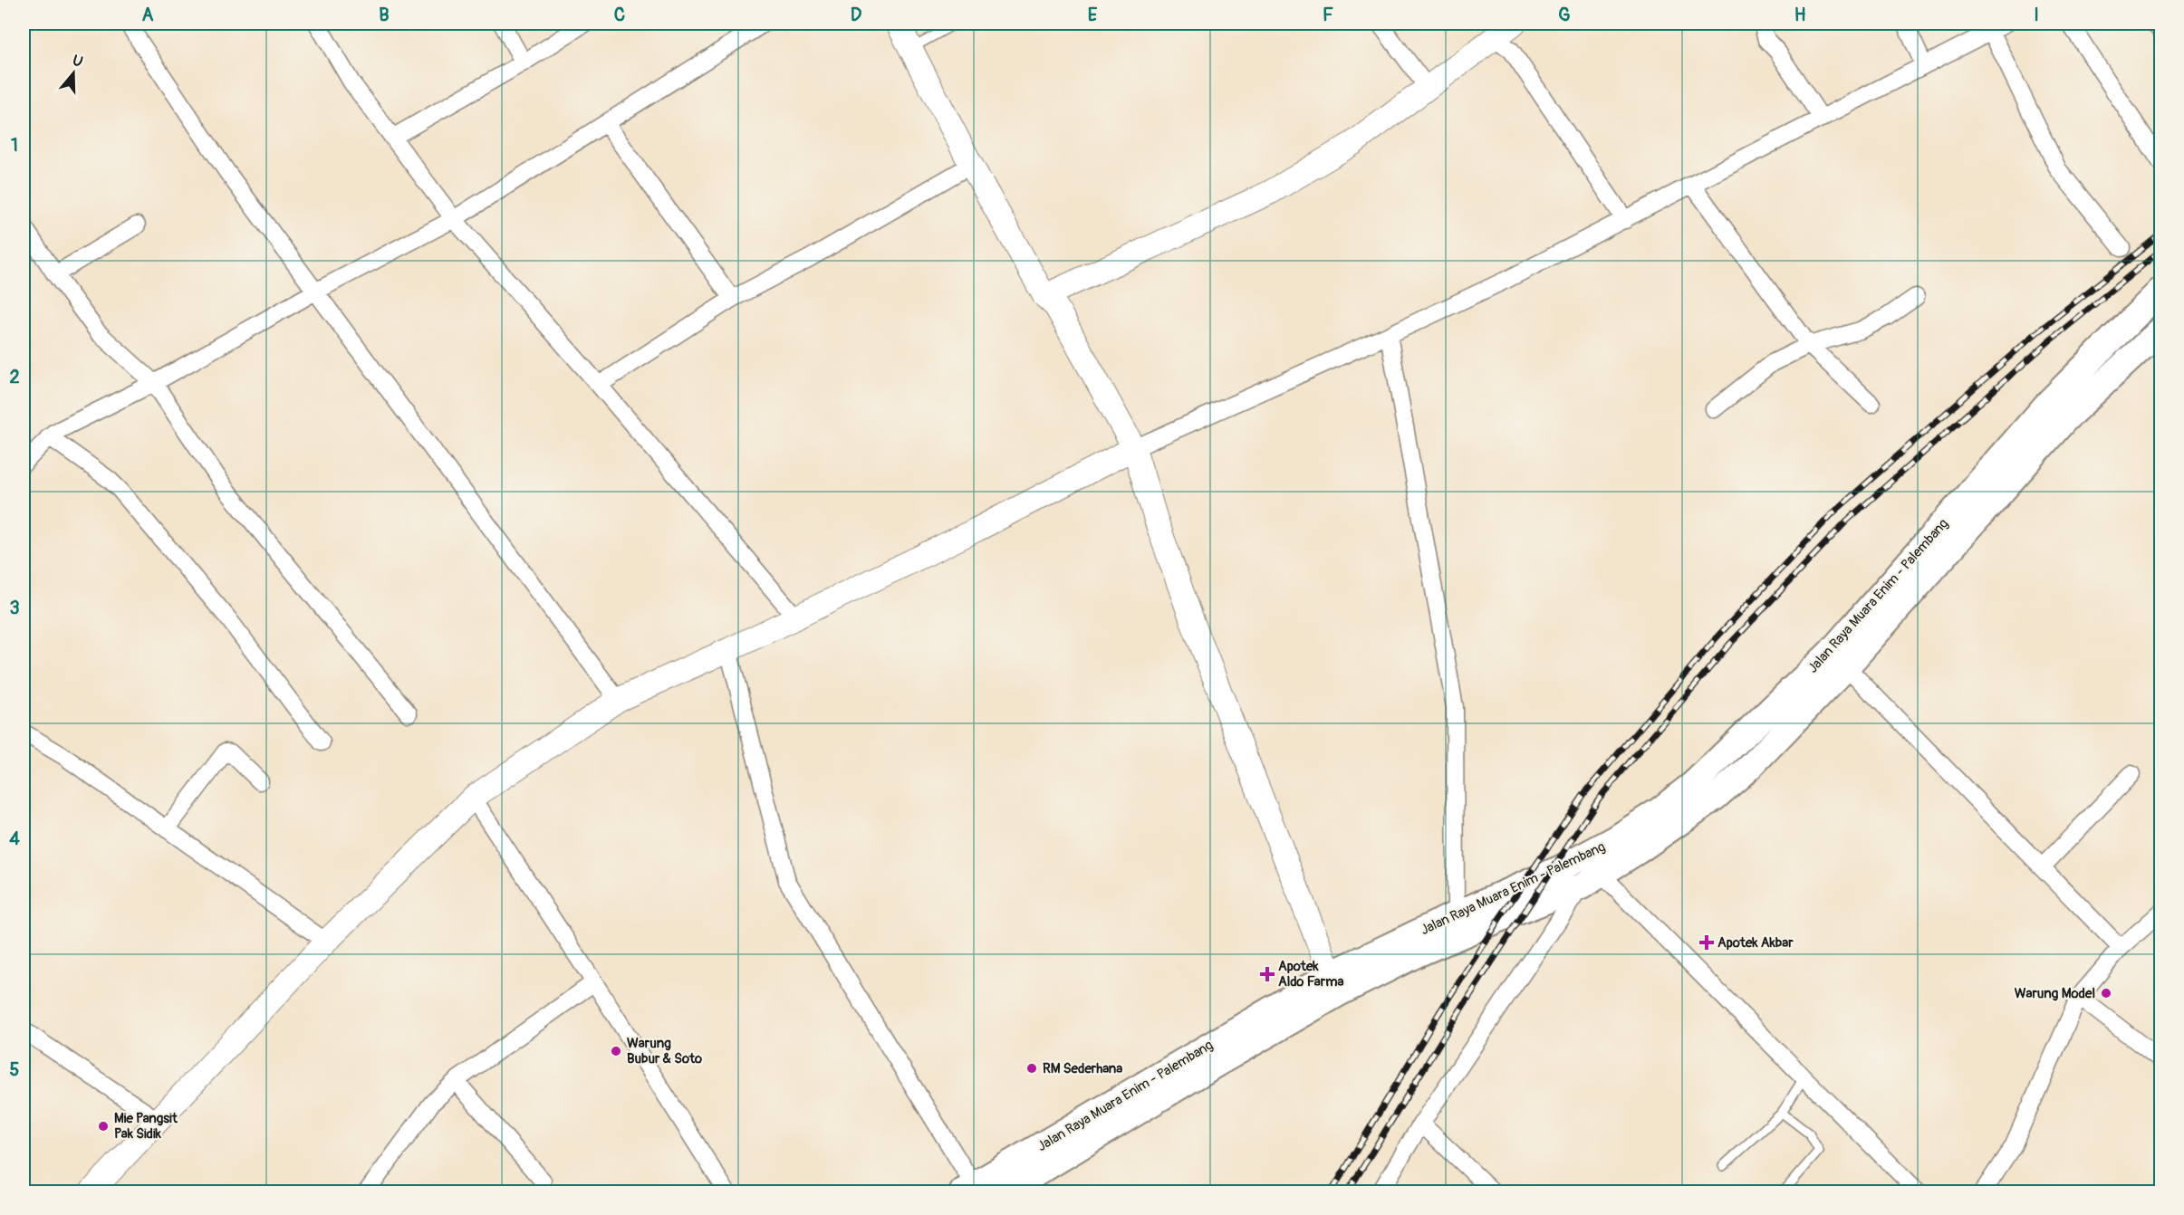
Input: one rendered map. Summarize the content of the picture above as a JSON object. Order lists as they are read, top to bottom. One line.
{"streets":{"main road":["Jalan Raya Muara Enim - Palembang"]},"places":{"health":["Apotek Akbar","Apotek Aldo Farma"],"other":["Warung Model","Warung Bubur & Soto","RM Sederhana","Mie Pangsit Pak Sidik"]},"north":"top","grid":{"columns":["A","B","C","D","E","F","G","H","I"],"rows":["1","2","3","4","5"]}}
